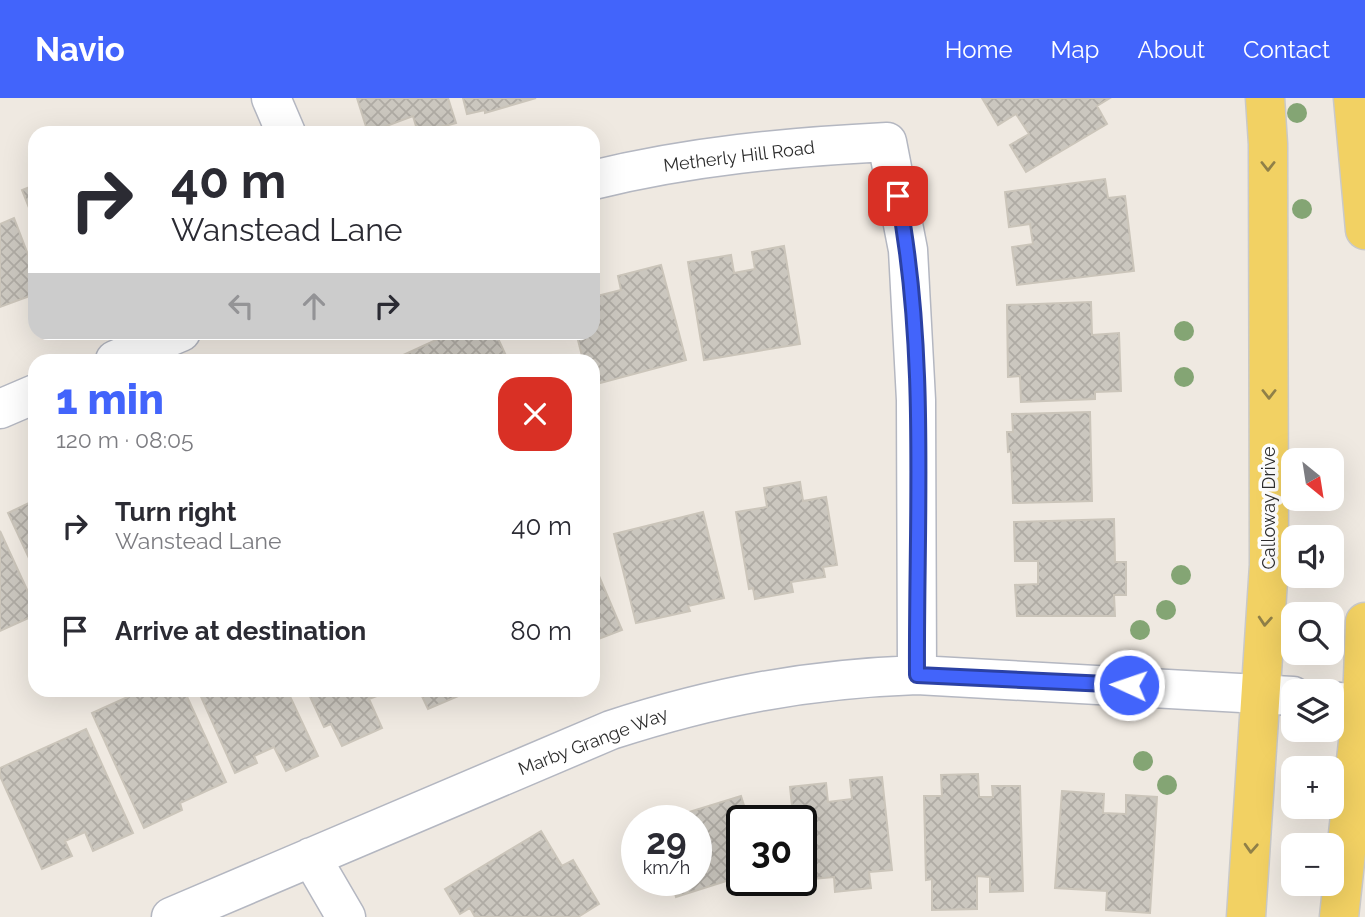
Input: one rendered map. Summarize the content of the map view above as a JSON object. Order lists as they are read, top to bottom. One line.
{"streets":{"main road":["Calloway Drive"],"street":["Metherly Hill Road","Marby Grange Way"]},"crossings":[["Metherly Hill Road","Marby Grange Way"],["Calloway Drive","Marby Grange Way"]],"north":"bottom right","page":{"header":"Navio","nav":["Home","Map","About","Contact"],"turn":["40 m","Wanstead Lane"],"heading":["1 min","120 m · 08:05"],"map_buttons":["+","−"],"list":[{"name":"Turn right","note":"Wanstead Lane","value":"40 m"},{"name":"Arrive at destination","value":"80 m"}],"speed":"29 km/h","limit":"30"}}
